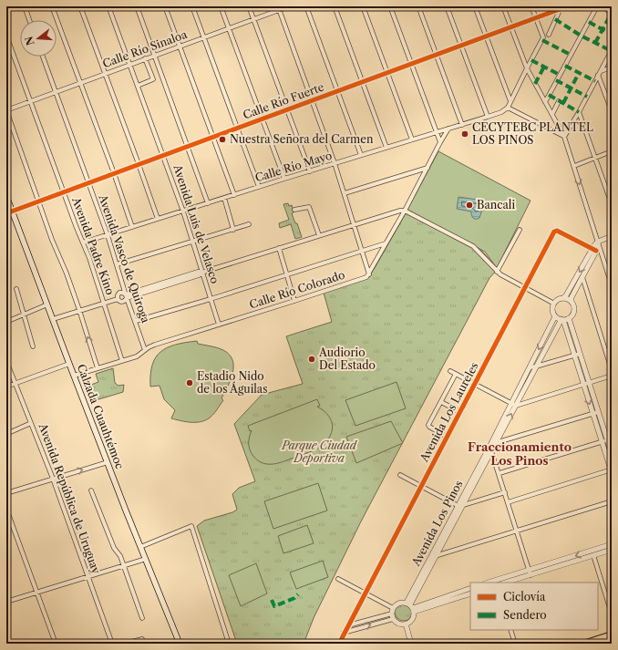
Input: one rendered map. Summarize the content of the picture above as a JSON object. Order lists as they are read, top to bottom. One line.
{"streets":{"main road":["Calzada Cuauhtémoc"],"street":["Calle Río Sinaloa","Calle Río Fuerte","Calle Río Mayo","Avenida Luis de Velasco","Avenida Padre Kino","Avenida Vasco de Quiroga","Calle Río Colorado","Avenida Los Laureles","Avenida República de Uruguay","Avenida Los Pinos"]},"crossings":[["Calle Río Sinaloa","Avenida Luis de Velasco"],["Calle Río Sinaloa","Avenida Padre Kino"],["Calle Río Sinaloa","Avenida Vasco de Quiroga"],["Calle Río Fuerte","Avenida Luis de Velasco"],["Calle Río Fuerte","Avenida Padre Kino"],["Calle Río Fuerte","Avenida Vasco de Quiroga"],["Calle Río Fuerte","Calzada Cuauhtémoc"],["Calle Río Mayo","Avenida Luis de Velasco"],["Calle Río Mayo","Avenida Padre Kino"],["Calle Río Mayo","Avenida Vasco de Quiroga"],["Avenida Luis de Velasco","Calle Río Colorado"],["Avenida Padre Kino","Calle Río Colorado"],["Avenida Vasco de Quiroga","Calle Río Colorado"],["Calle Río Colorado","Calzada Cuauhtémoc"]],"districts":["Fraccionamiento Los Pinos"],"parks":["Parque Ciudad Deportiva"],"places":["CECYTEBC PLANTEL LOS PINOS","Nuestra Señora del Carmen","Bancali","Audiorio Del Estado","Estadio Nido de los Águilas"],"legend":["Ciclovía","Sendero"],"north":"left"}
